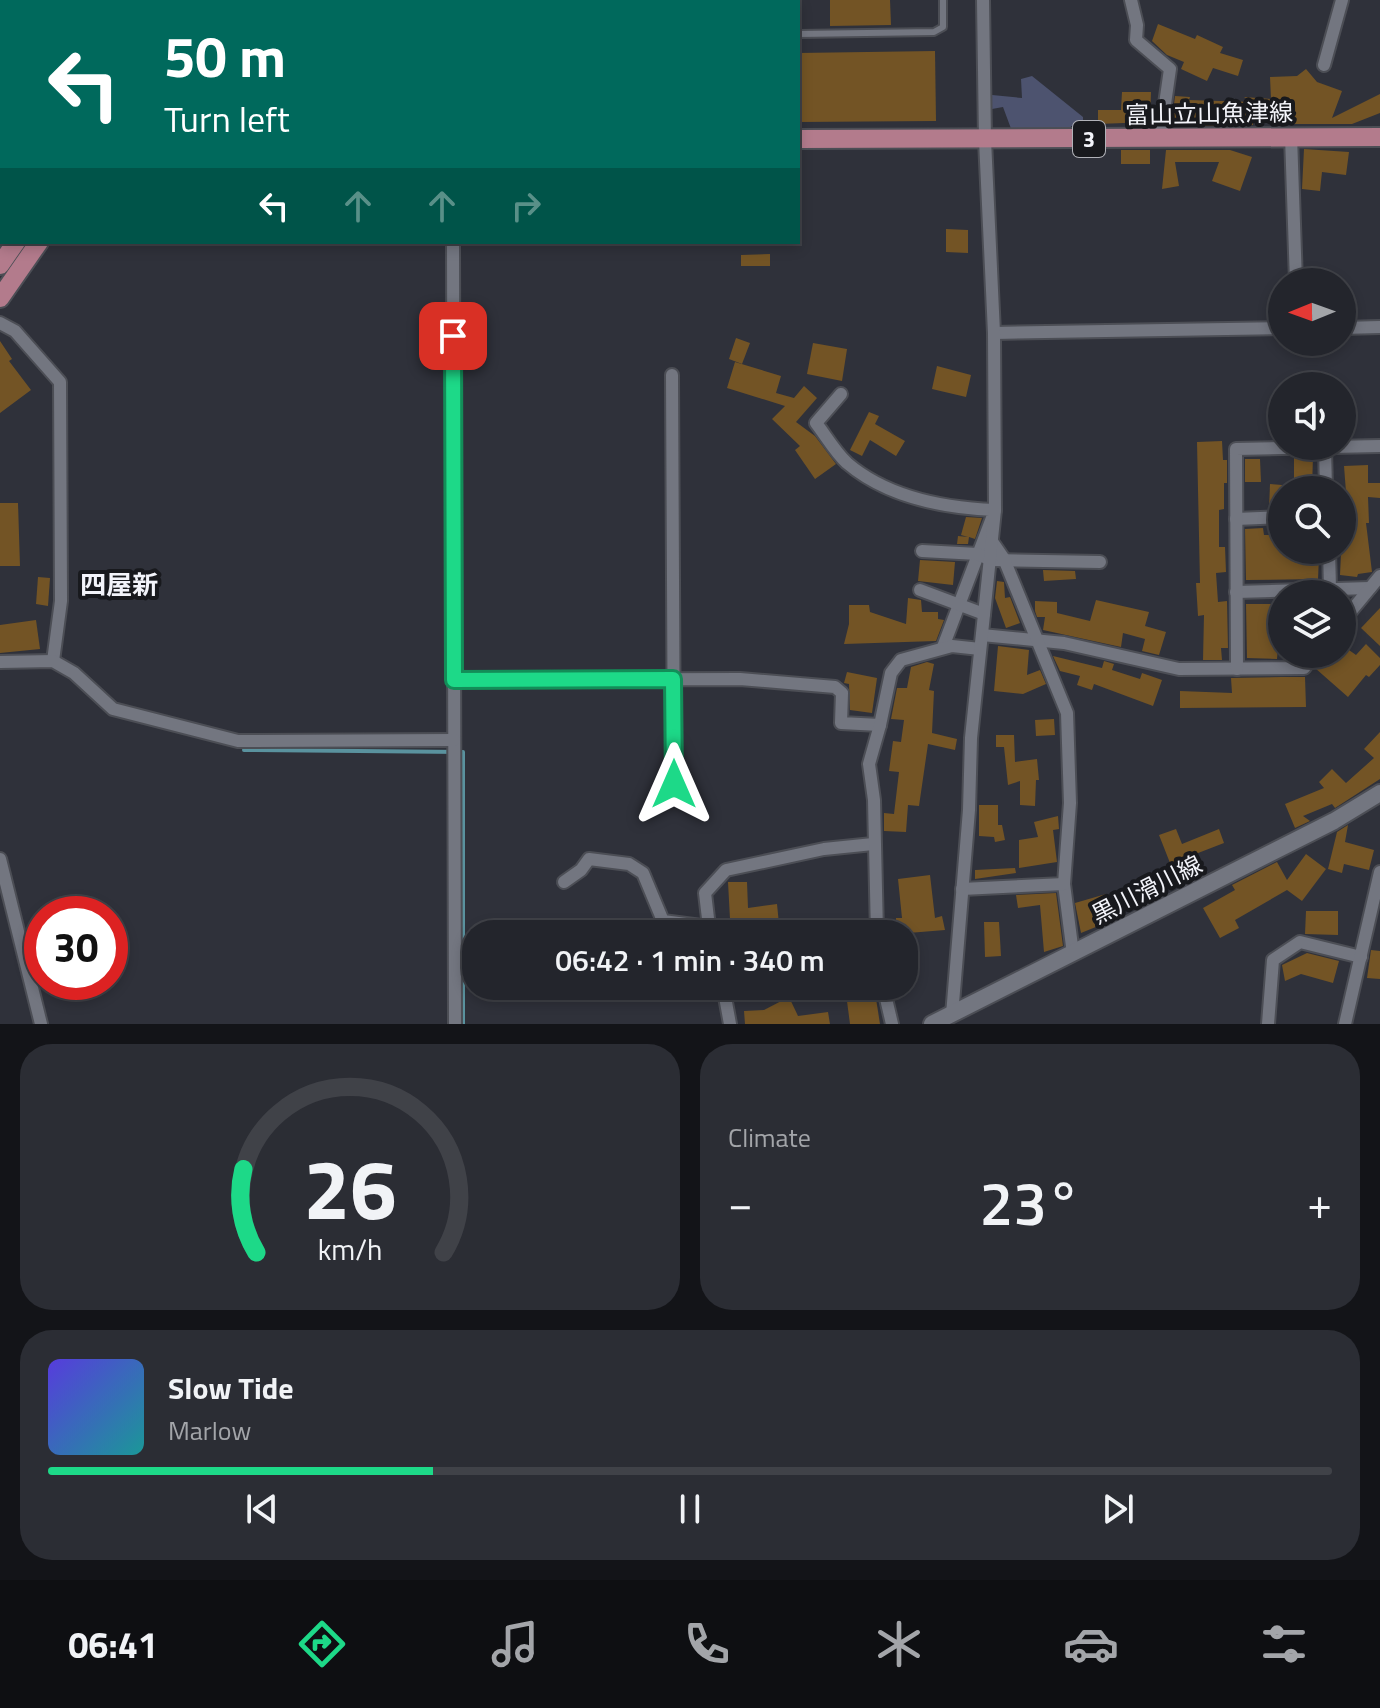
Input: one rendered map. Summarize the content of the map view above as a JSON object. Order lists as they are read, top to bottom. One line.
{"streets":{"main road":["富山立山魚津線","3","黒川滑川線"]},"districts":["四屋新"],"north":"left","page":{"turn":["50 m","Turn left"],"limit":"30","trip":"06:42 · 1 min · 340 m","tile":"Climate","heat":["−","23°","+"],"song":["Slow Tide","Marlow"],"tabs":"06:41","gauge":["26","km/h"]}}
